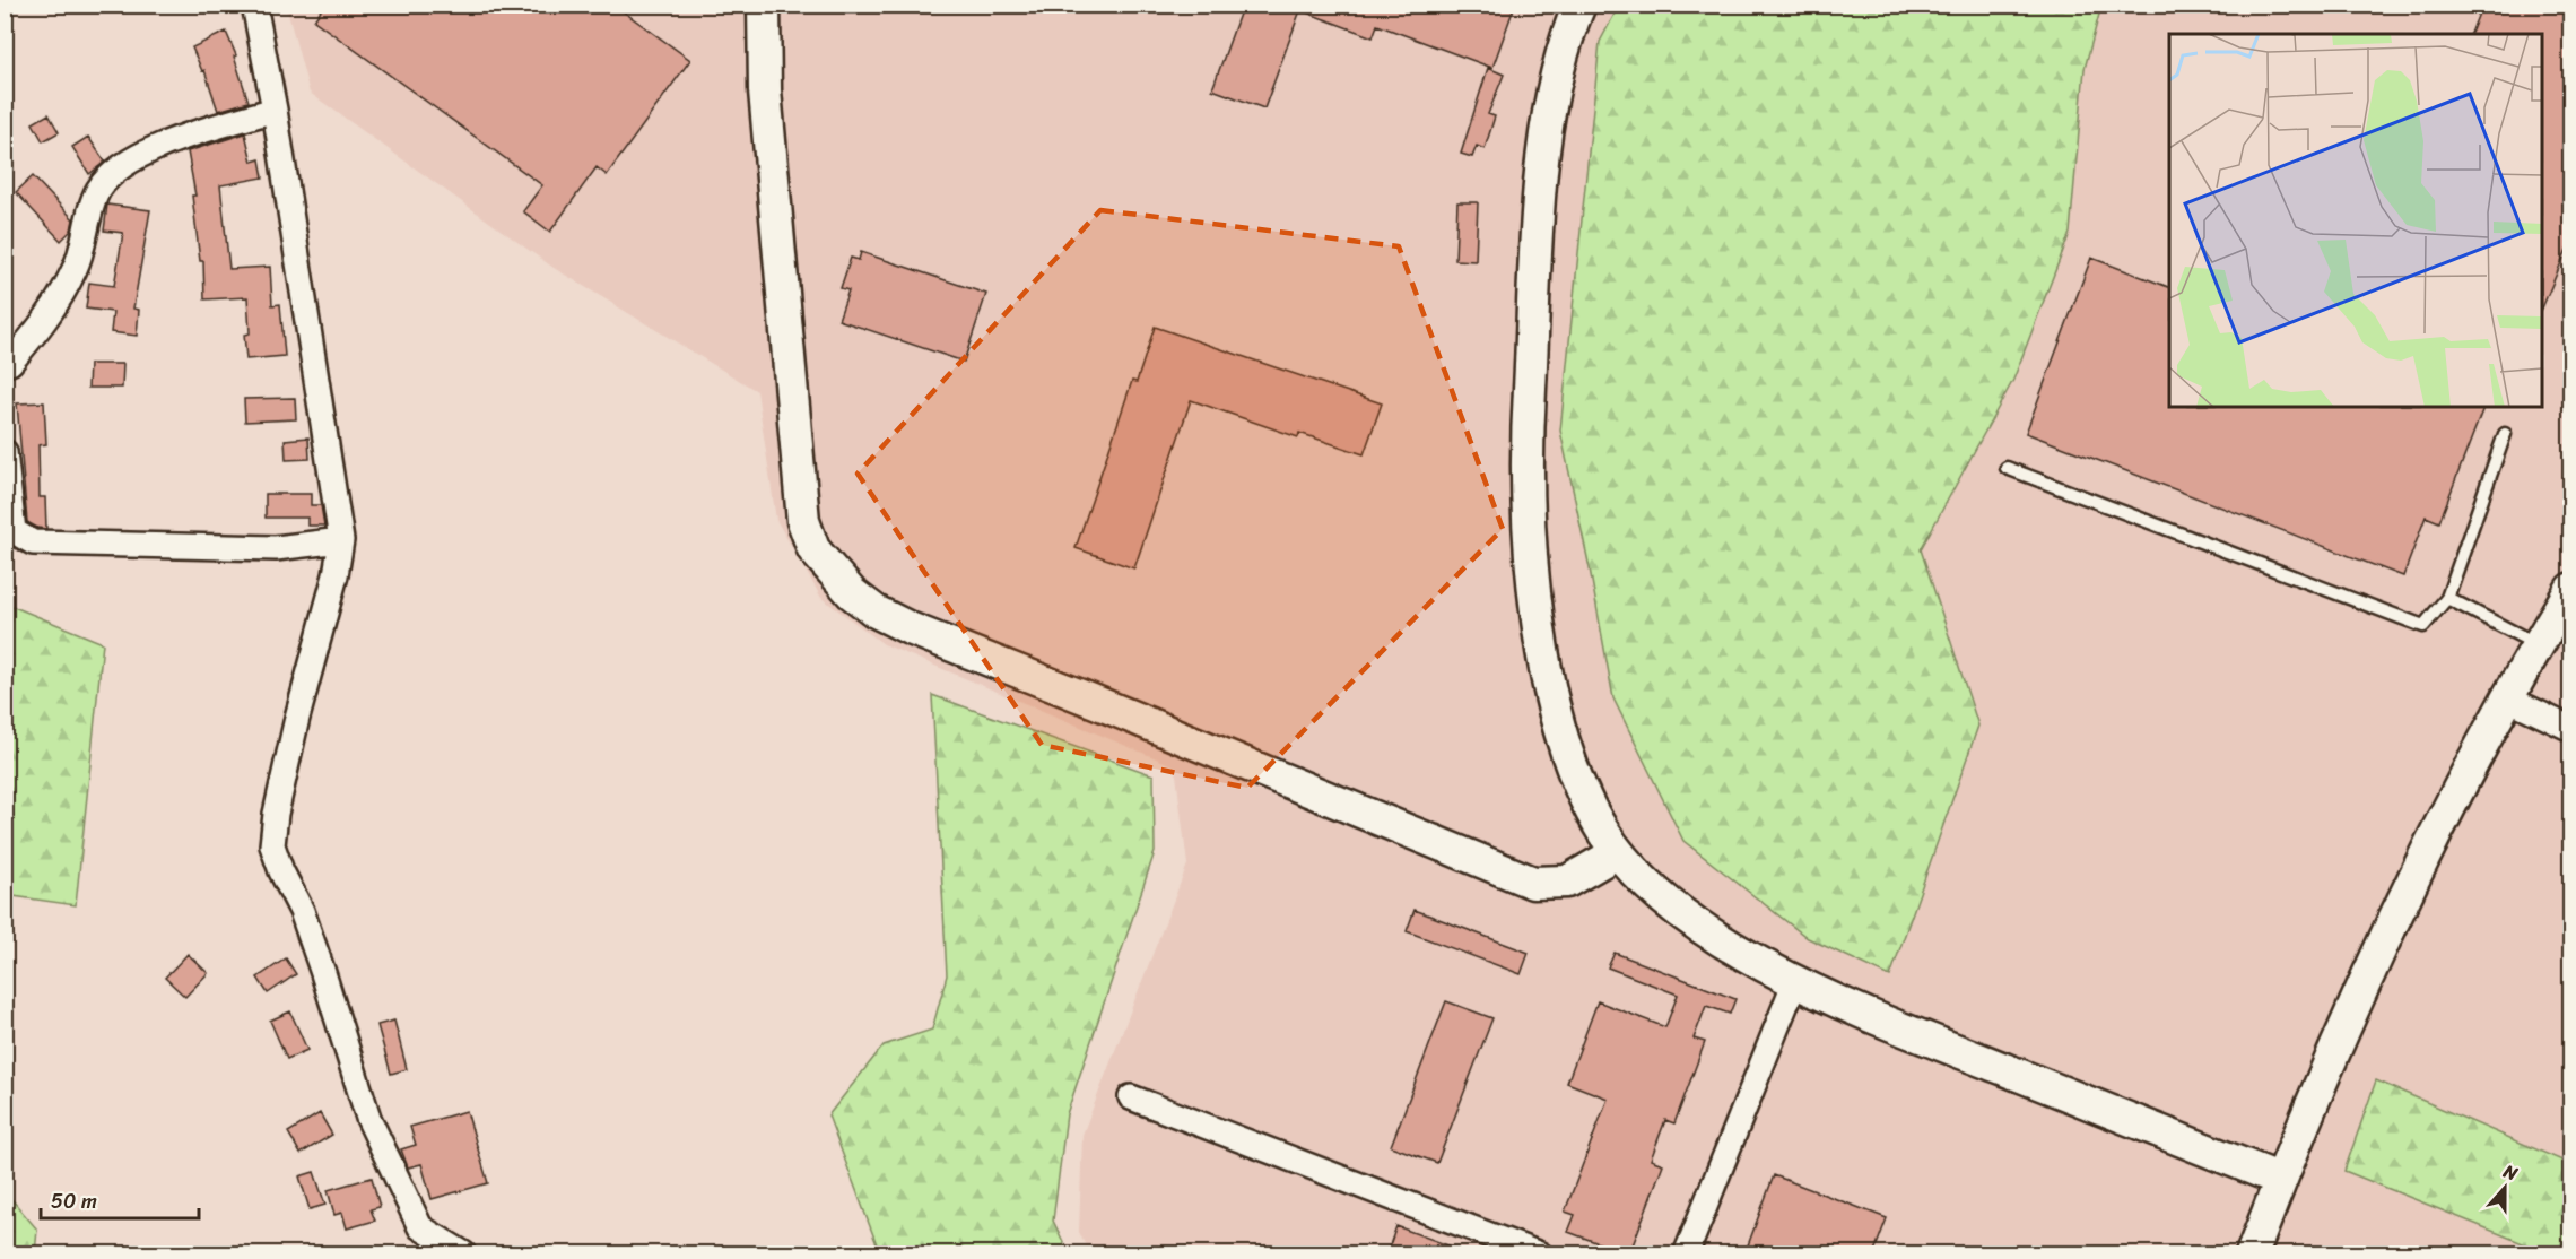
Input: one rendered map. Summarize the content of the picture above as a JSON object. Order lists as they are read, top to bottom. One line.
{"scale_bar":"50 m","north":"top"}
